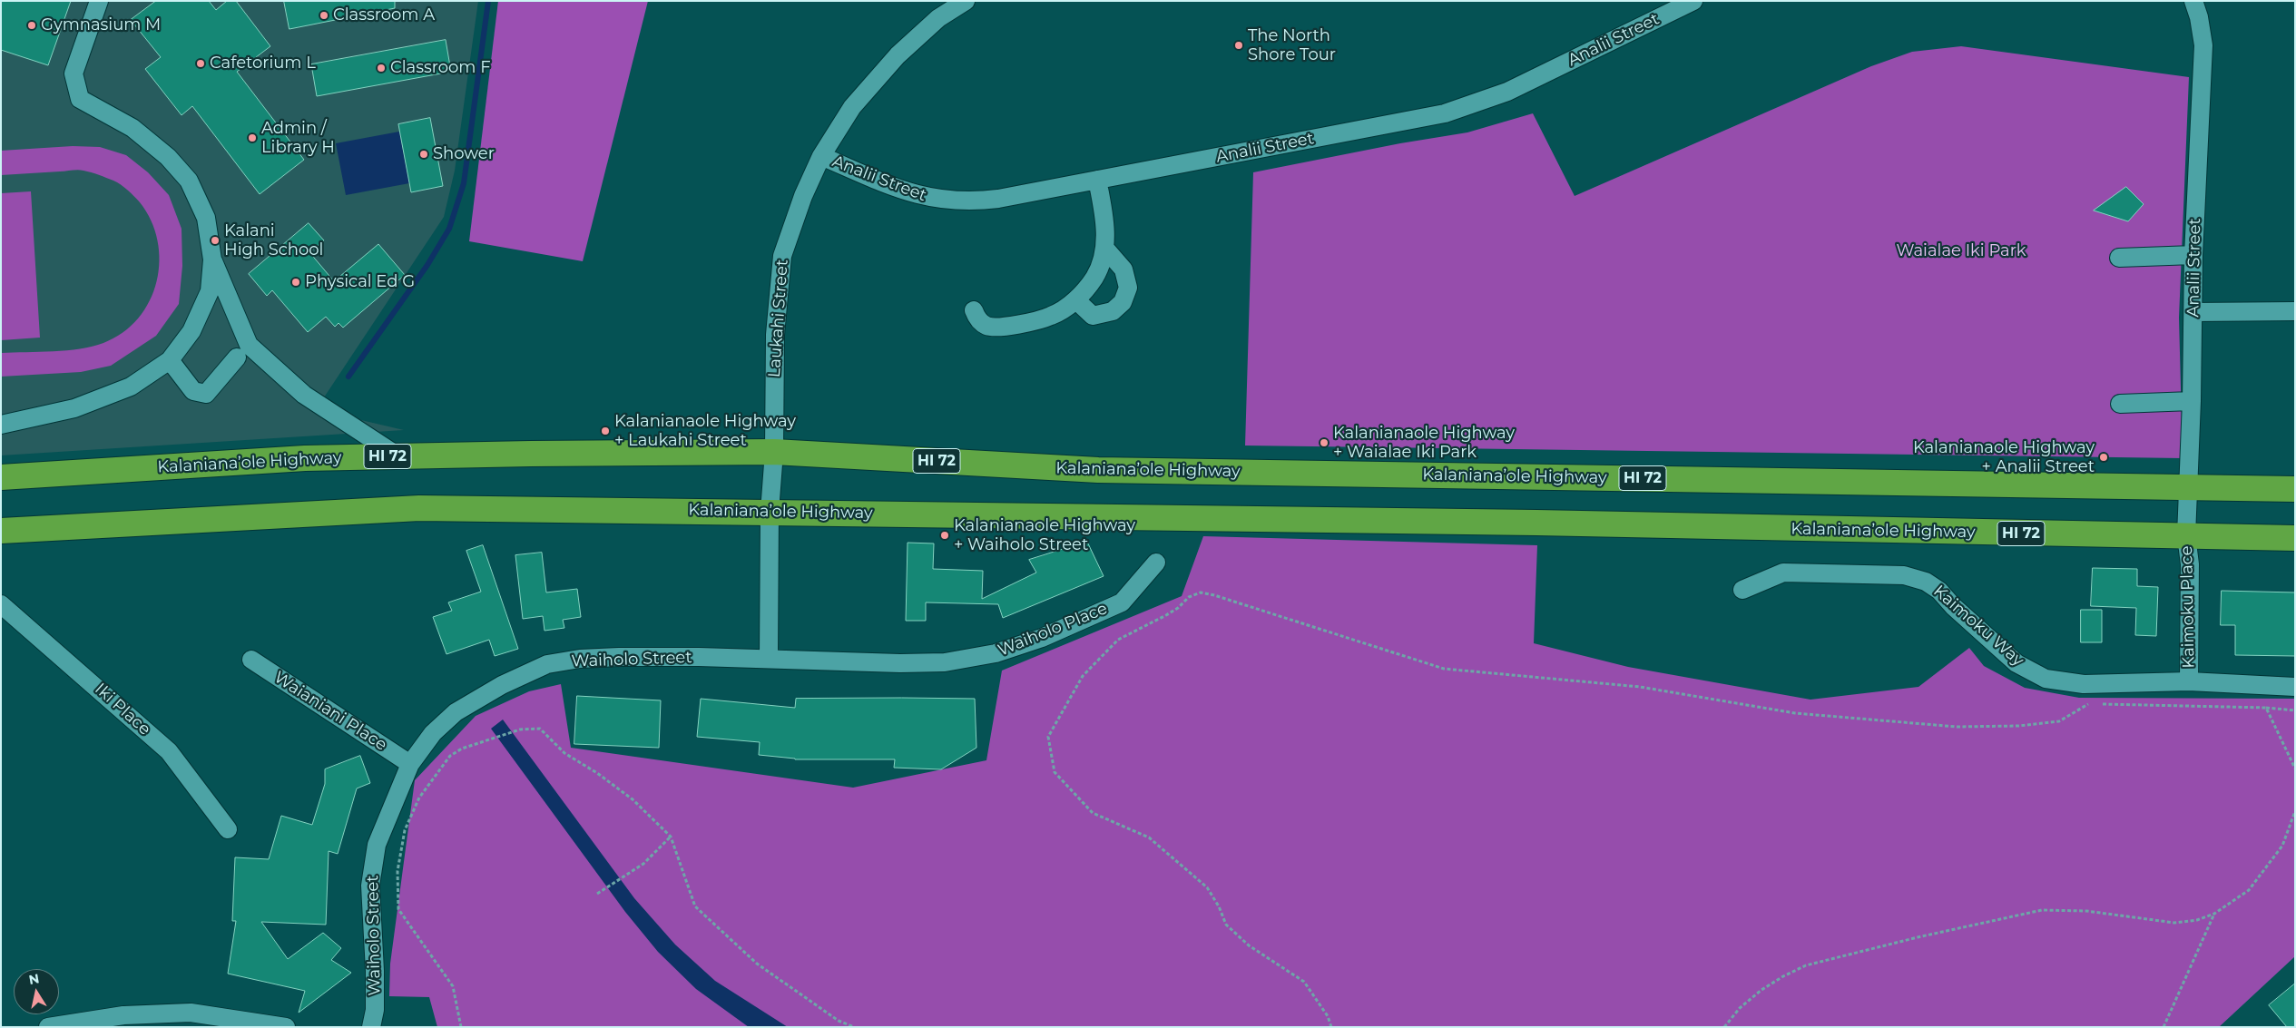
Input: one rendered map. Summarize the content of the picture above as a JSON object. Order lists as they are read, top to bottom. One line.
{"streets":{"highway":["HI 72","Kalaniana’ole Highway"],"street":["Analii Street","Laukahi Street","Kaimoku Place","Kaimoku Way","Waiholo Place","Waiholo Street","Iki Place","Waianiani Place"]},"crossings":[["Analii Street","Laukahi Street"],["Analii Street","Kalaniana’ole Highway"],["Analii Street","Kaimoku Place"],["Laukahi Street","Kalaniana’ole Highway"],["Kalaniana’ole Highway","Kaimoku Place"],["Kaimoku Place","Kaimoku Way"],["Waiholo Place","Waiholo Street"],["Waiholo Street","Waianiani Place"]],"parks":["Waialae Iki Park"],"places":["Classroom A","Gymnasium M","The North Shore Tour","Cafetorium L","Classroom F","Admin / Library H","Shower","Kalani High School","Physical Ed G","Kalanianaole Highway + Laukahi Street","Kalanianaole Highway + Waialae Iki Park","Kalanianaole Highway + Analii Street","Kalanianaole Highway + Waiholo Street"],"north":"top"}
